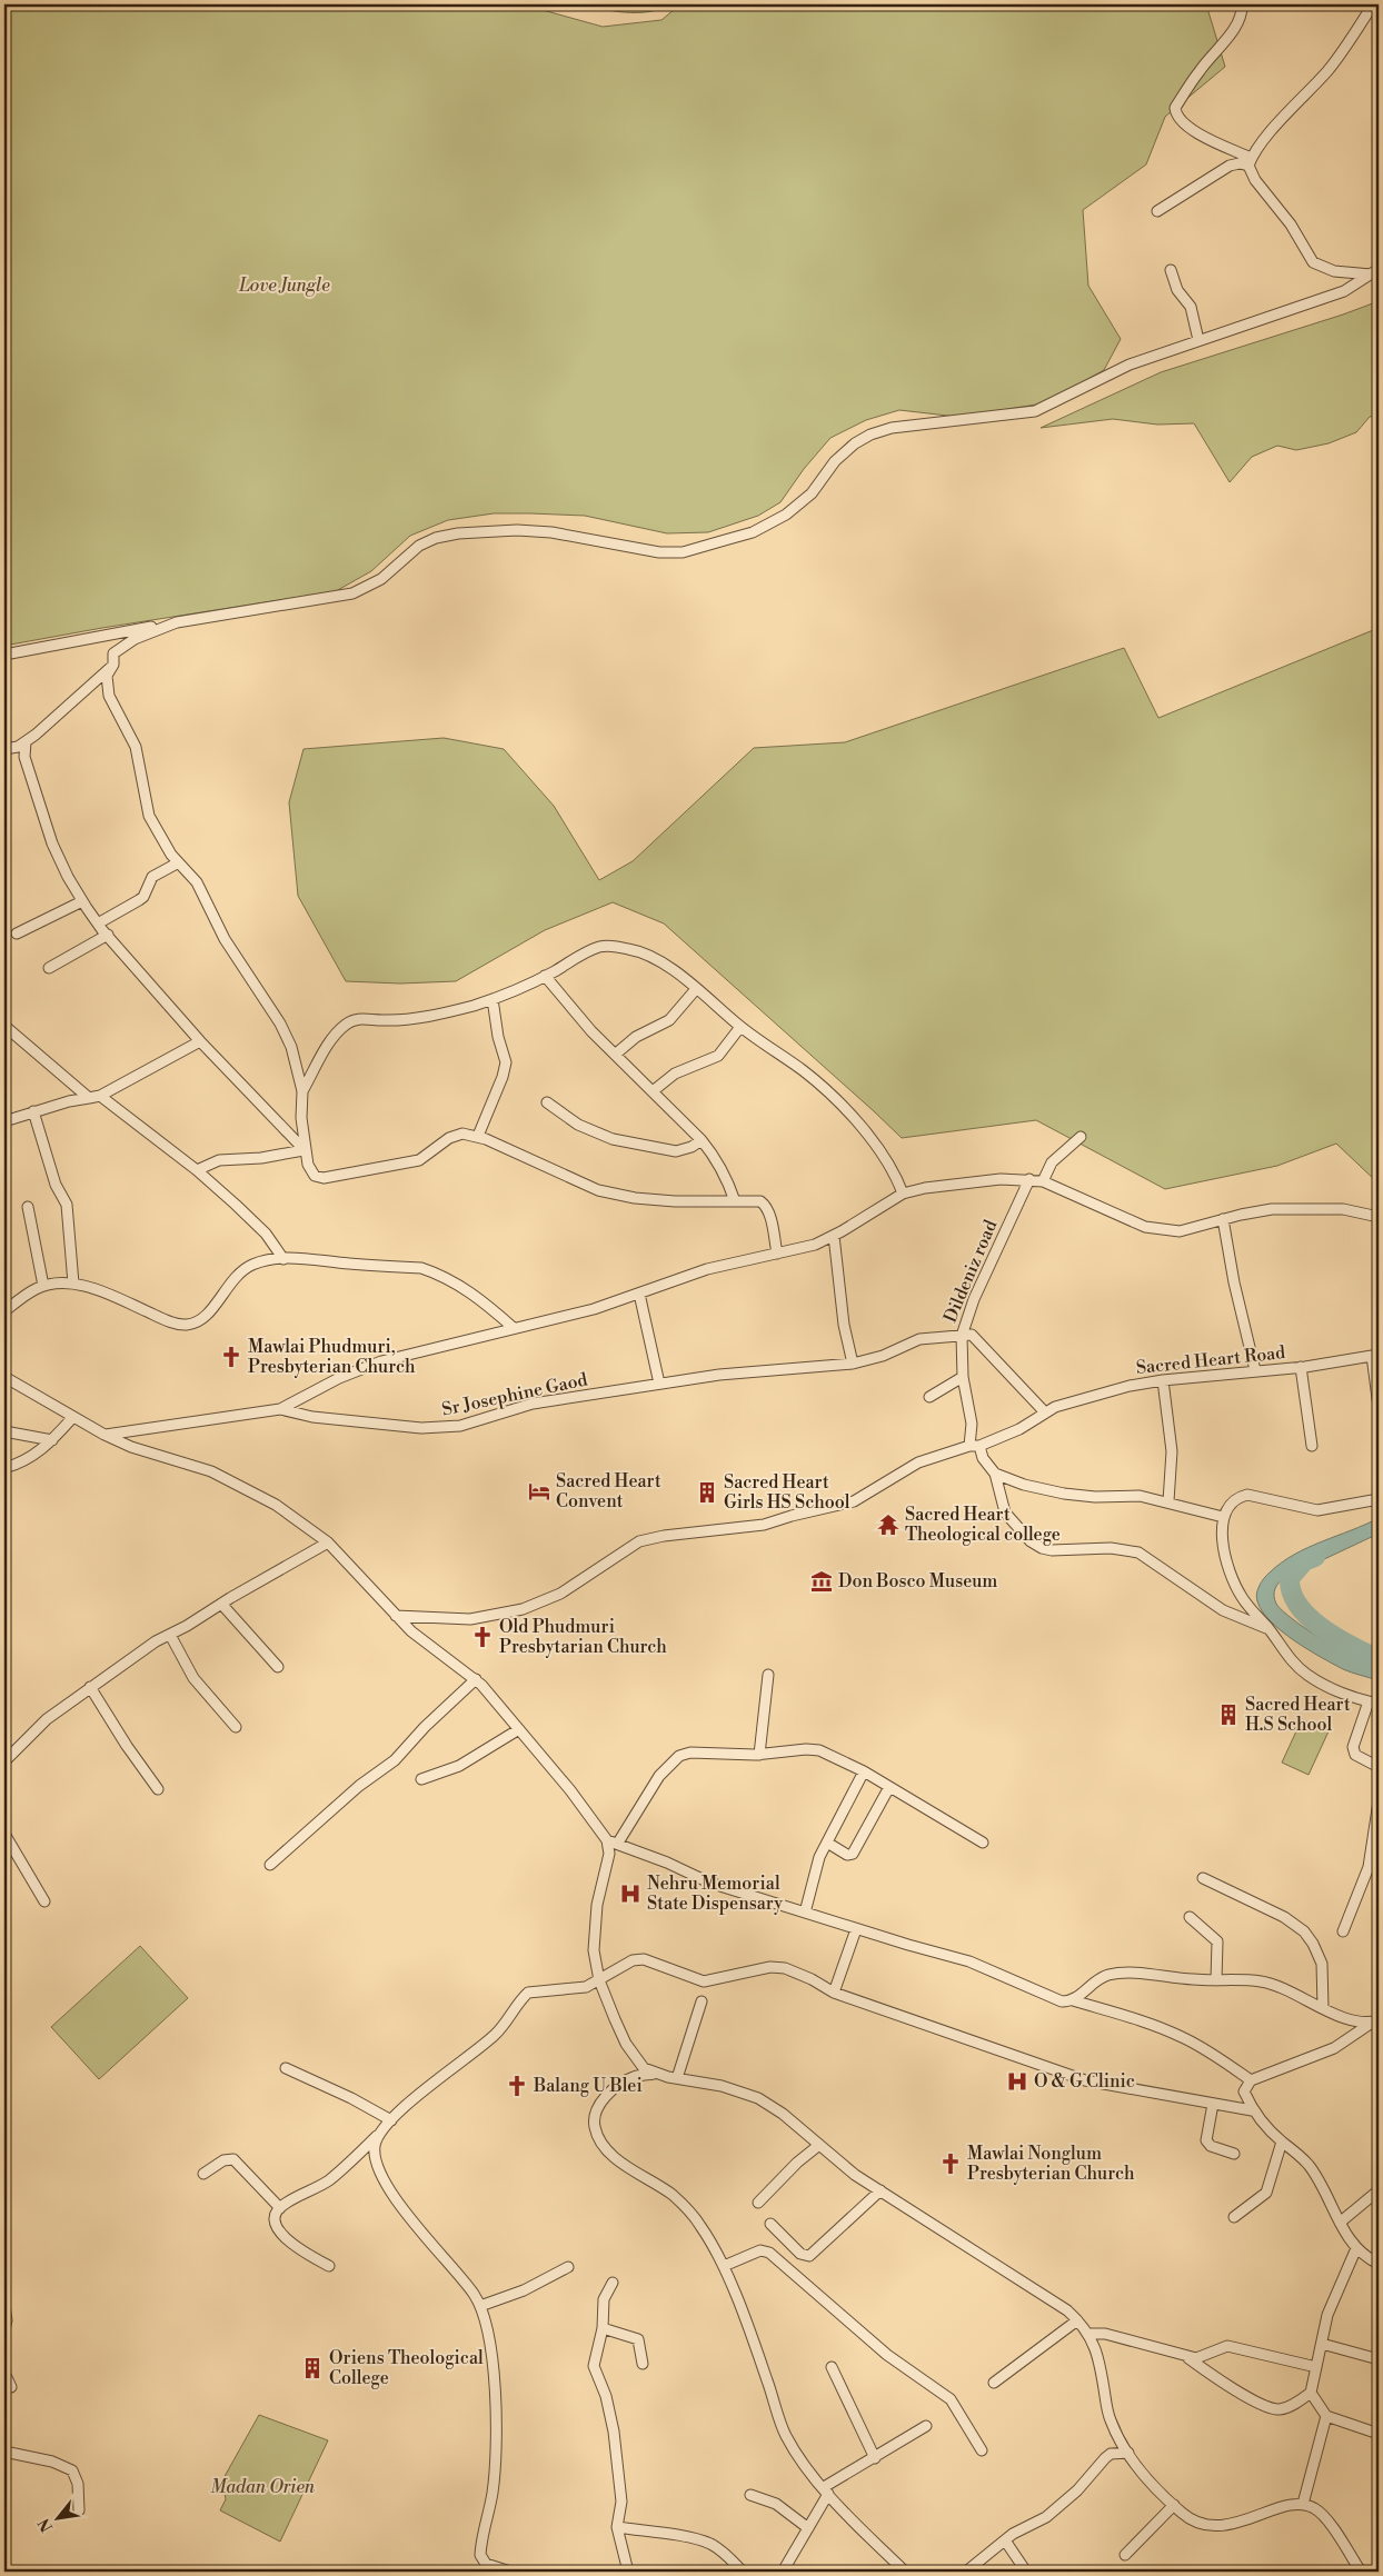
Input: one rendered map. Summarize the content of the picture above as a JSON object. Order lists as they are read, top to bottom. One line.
{"streets":{"street":["Dildeniz road","Sacred Heart Road","Sr Josephine Gaod"]},"crossings":[["Dildeniz road","Sacred Heart Road"],["Dildeniz road","Sr Josephine Gaod"]],"parks":["Love Jungle","Madan Orien"],"places":{"church":["Mawlai Phudmuri, Presbyterian Church","Old Phudmuri Presbytarian Church","Balang U Blei","Mawlai Nonglum Presbyterian Church"],"hotel":["Sacred Heart Convent"],"building":["Sacred Heart Girls HS School","Sacred Heart H.S School","Oriens Theological College"],"temple":["Sacred Heart Theological college"],"museum":["Don Bosco Museum"],"hospital":["Nehru Memorial State Dispensary","O & G Clinic"]},"north":"bottom left"}
